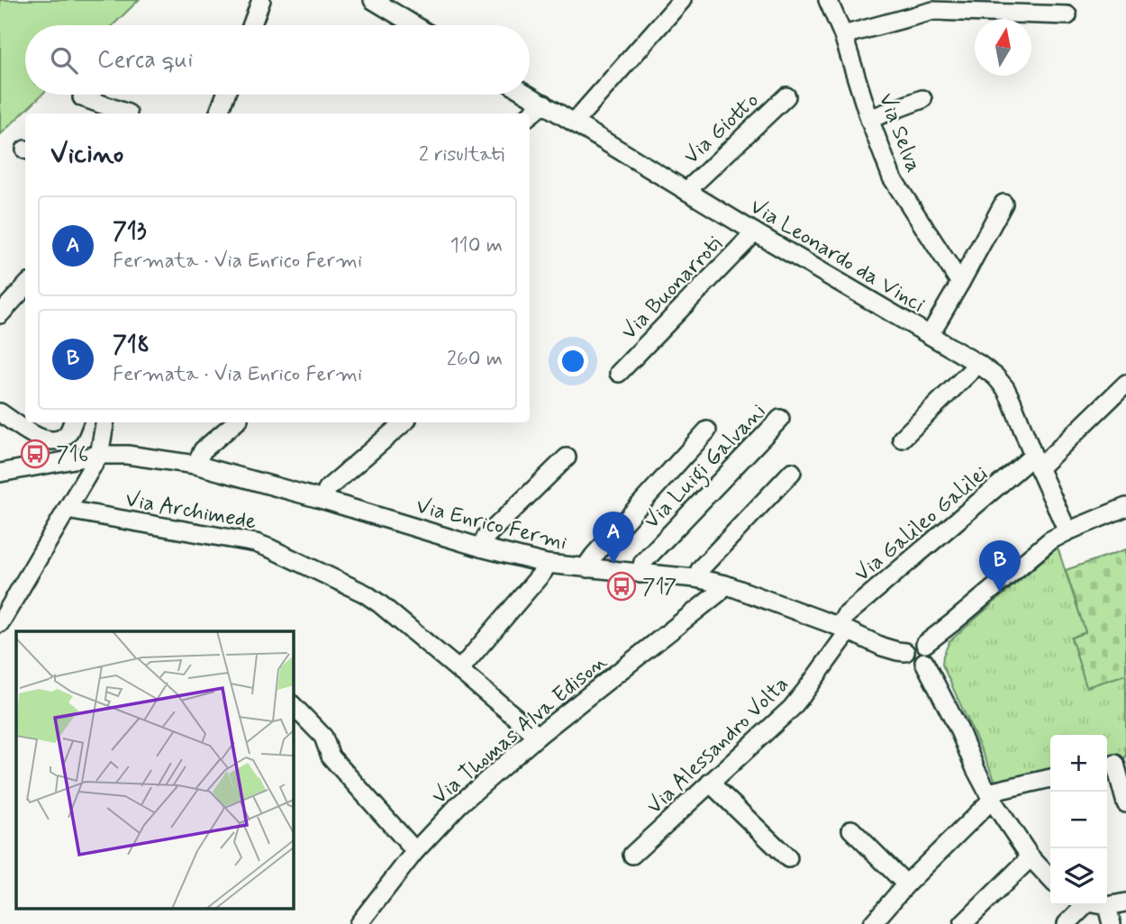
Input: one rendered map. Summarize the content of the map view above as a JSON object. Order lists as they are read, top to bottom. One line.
{"streets":{"street":["Via Giotto","Via Selva","Via Leonardo da Vinci","Via Buonarroti","Via Luigi Galvani","Via Archimede","Via Enrico Fermi","Via Galileo Galilei","Via Thomas Alva Edison","Via Alessandro Volta"]},"crossings":[["Via Giotto","Via Leonardo da Vinci"],["Via Leonardo da Vinci","Via Buonarroti"],["Via Leonardo da Vinci","Via Galileo Galilei"],["Via Luigi Galvani","Via Enrico Fermi"],["Via Archimede","Via Thomas Alva Edison"],["Via Enrico Fermi","Via Galileo Galilei"],["Via Enrico Fermi","Via Thomas Alva Edison"],["Via Enrico Fermi","Via Alessandro Volta"],["Via Galileo Galilei","Via Alessandro Volta"]],"places":{"bus stop":["716","717"]},"north":"top","page":{"search":"Cerca qui","heading":["Vicino","2 risultati"],"list":[{"mark":"A","name":"713","note":"Fermata · Via Enrico Fermi","value":"110 m"},{"mark":"B","name":"718","note":"Fermata · Via Enrico Fermi","value":"260 m"}],"pins":["A","B"],"map_buttons":["+","−"]}}
